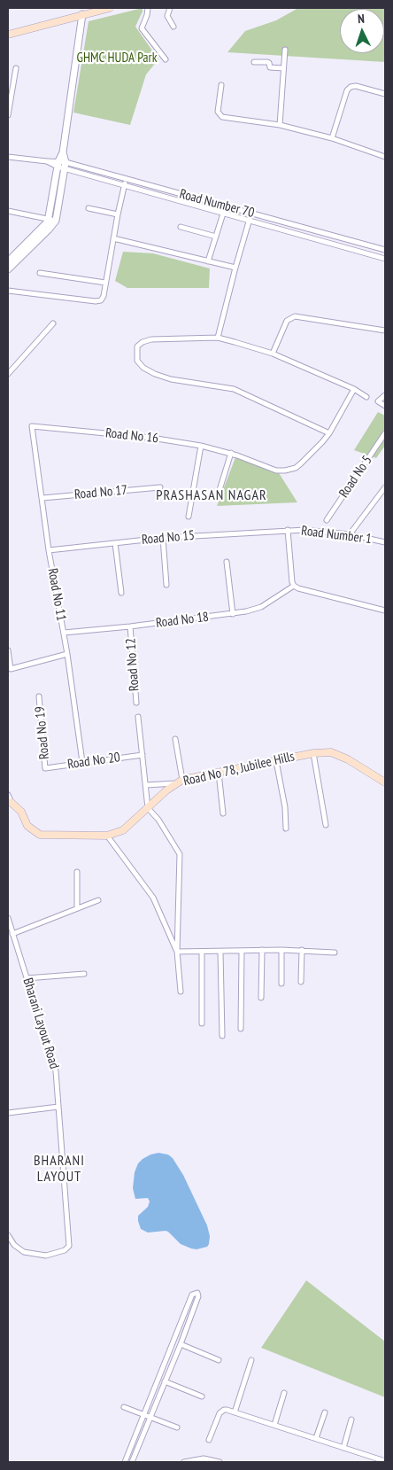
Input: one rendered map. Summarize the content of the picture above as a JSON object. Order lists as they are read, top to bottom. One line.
{"streets":{"main road":["Road No 78, Jubilee Hills"],"street":["Road Number 70","Road No 16","Road No 5","Road No 17","Road Number 1","Road No 15","Road No 11","Road No 18","Road No 12","Road No 19","Road No 20","Bharani Layout Road"]},"crossings":[["Road No 16","Road No 11"],["Road No 17","Road No 11"],["Road Number 1","Road No 15"],["Road No 15","Road No 11"],["Road No 11","Road No 18"],["Road No 11","Road No 20"],["Road No 18","Road No 12"],["Road No 19","Road No 20"]],"districts":["PRASHASAN NAGAR","BHARANI LAYOUT"],"parks":["GHMC HUDA Park"],"north":"top"}
